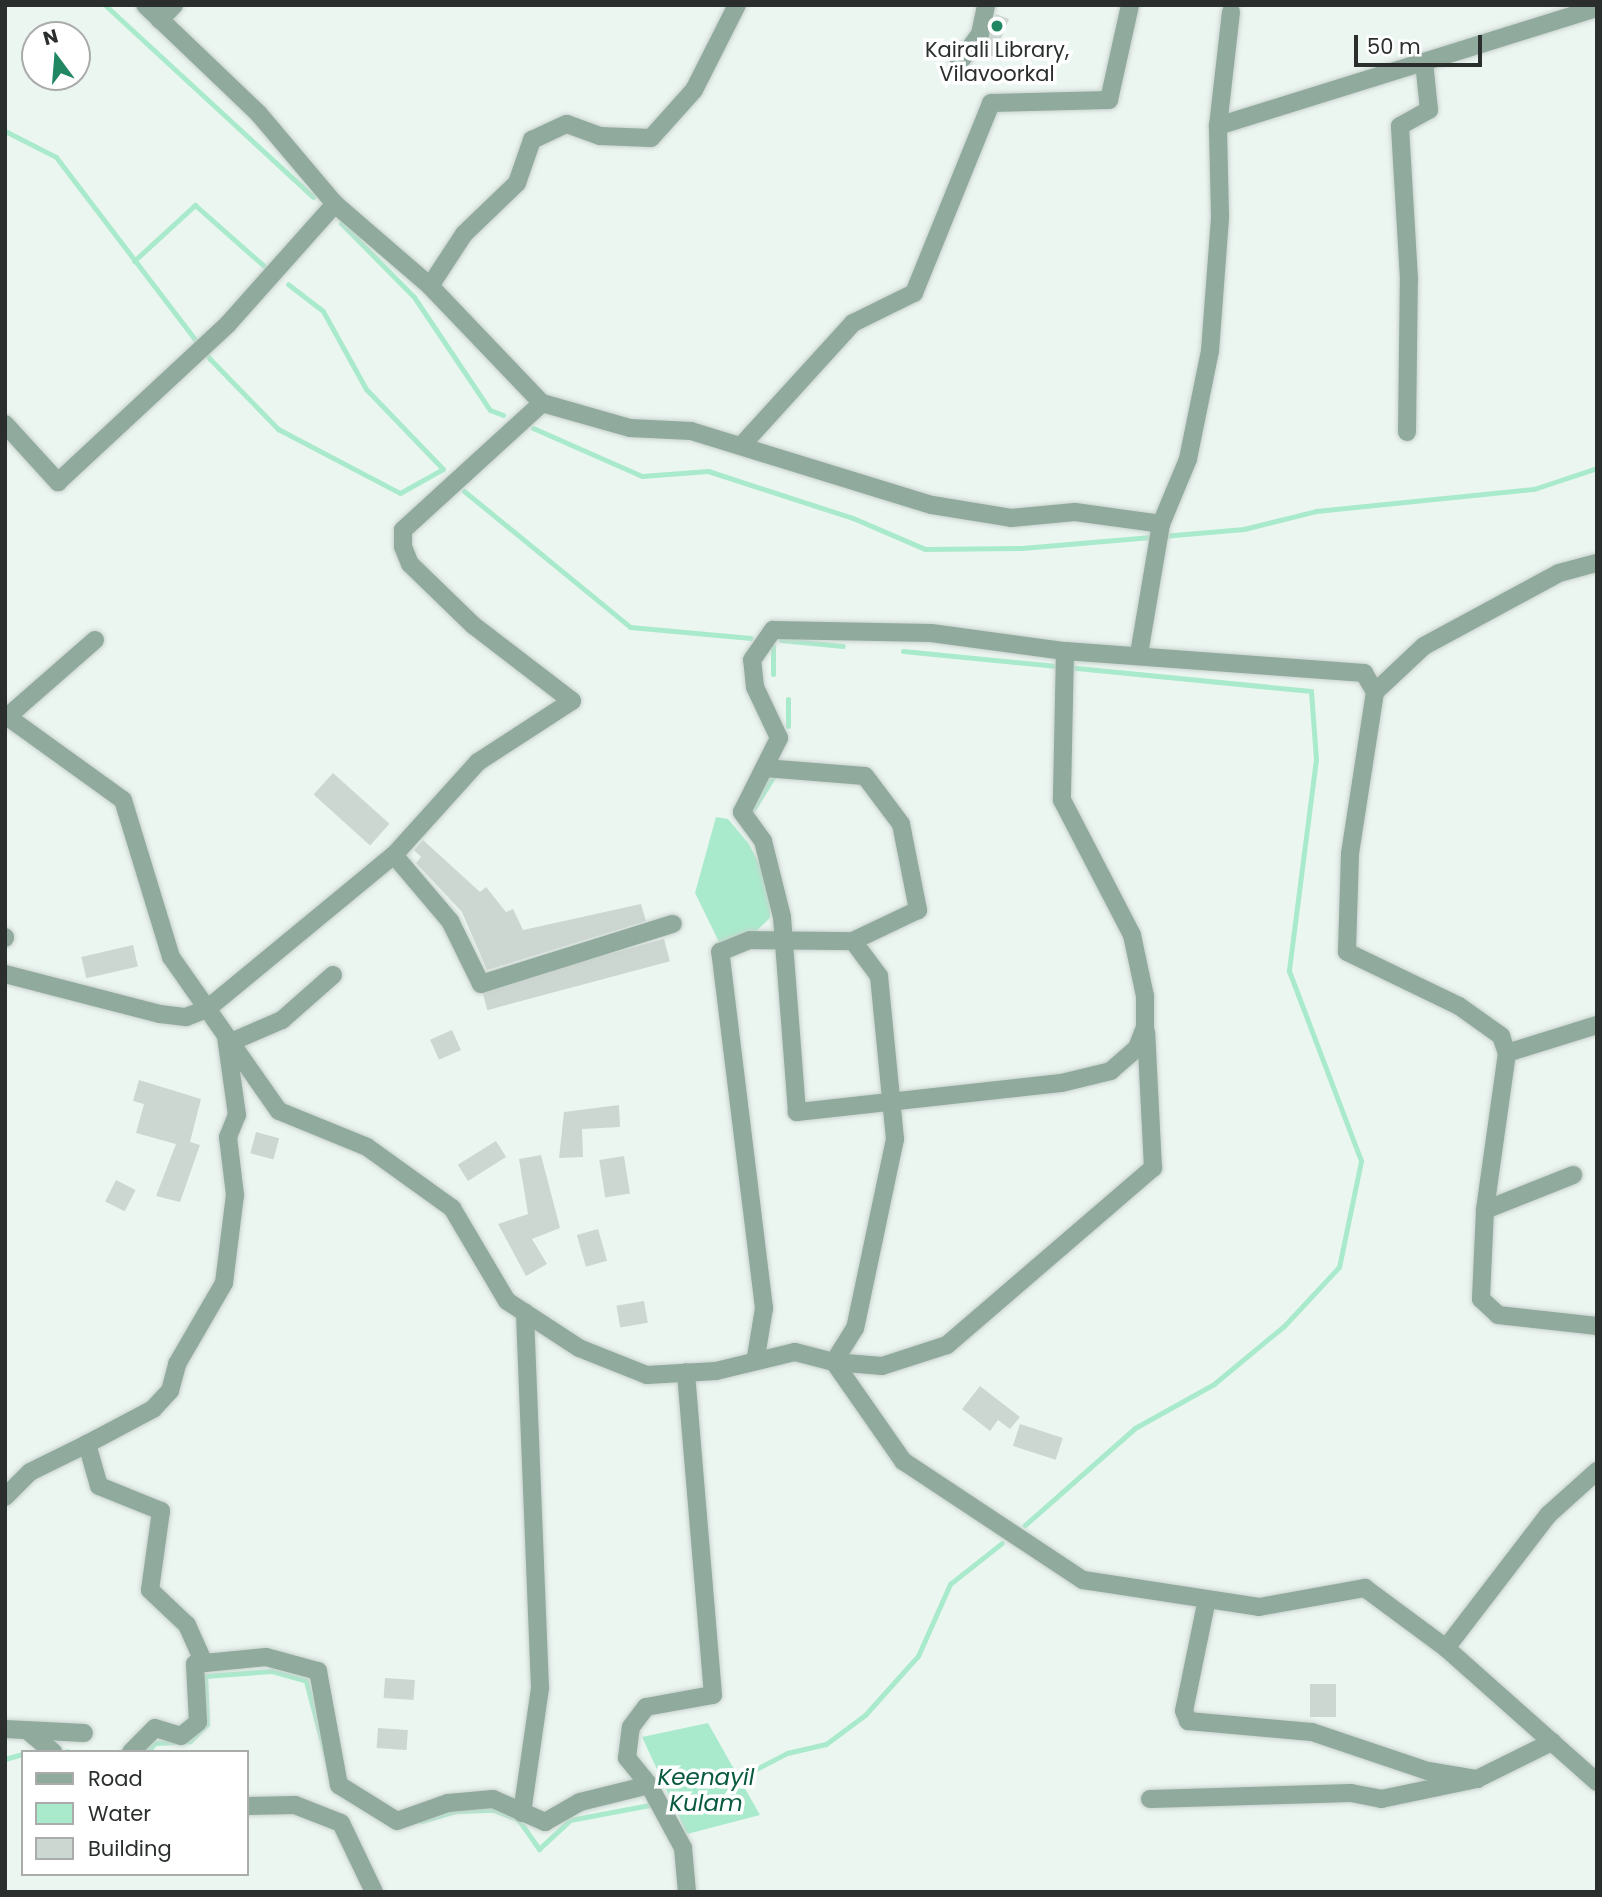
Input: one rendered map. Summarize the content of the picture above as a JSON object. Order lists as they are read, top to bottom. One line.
{"water":["Keenayil Kulam"],"places":["Kairali Library, Vilavoorkal"],"legend":["Road","Water","Building"],"scale_bar":"50 m","north":"top"}
